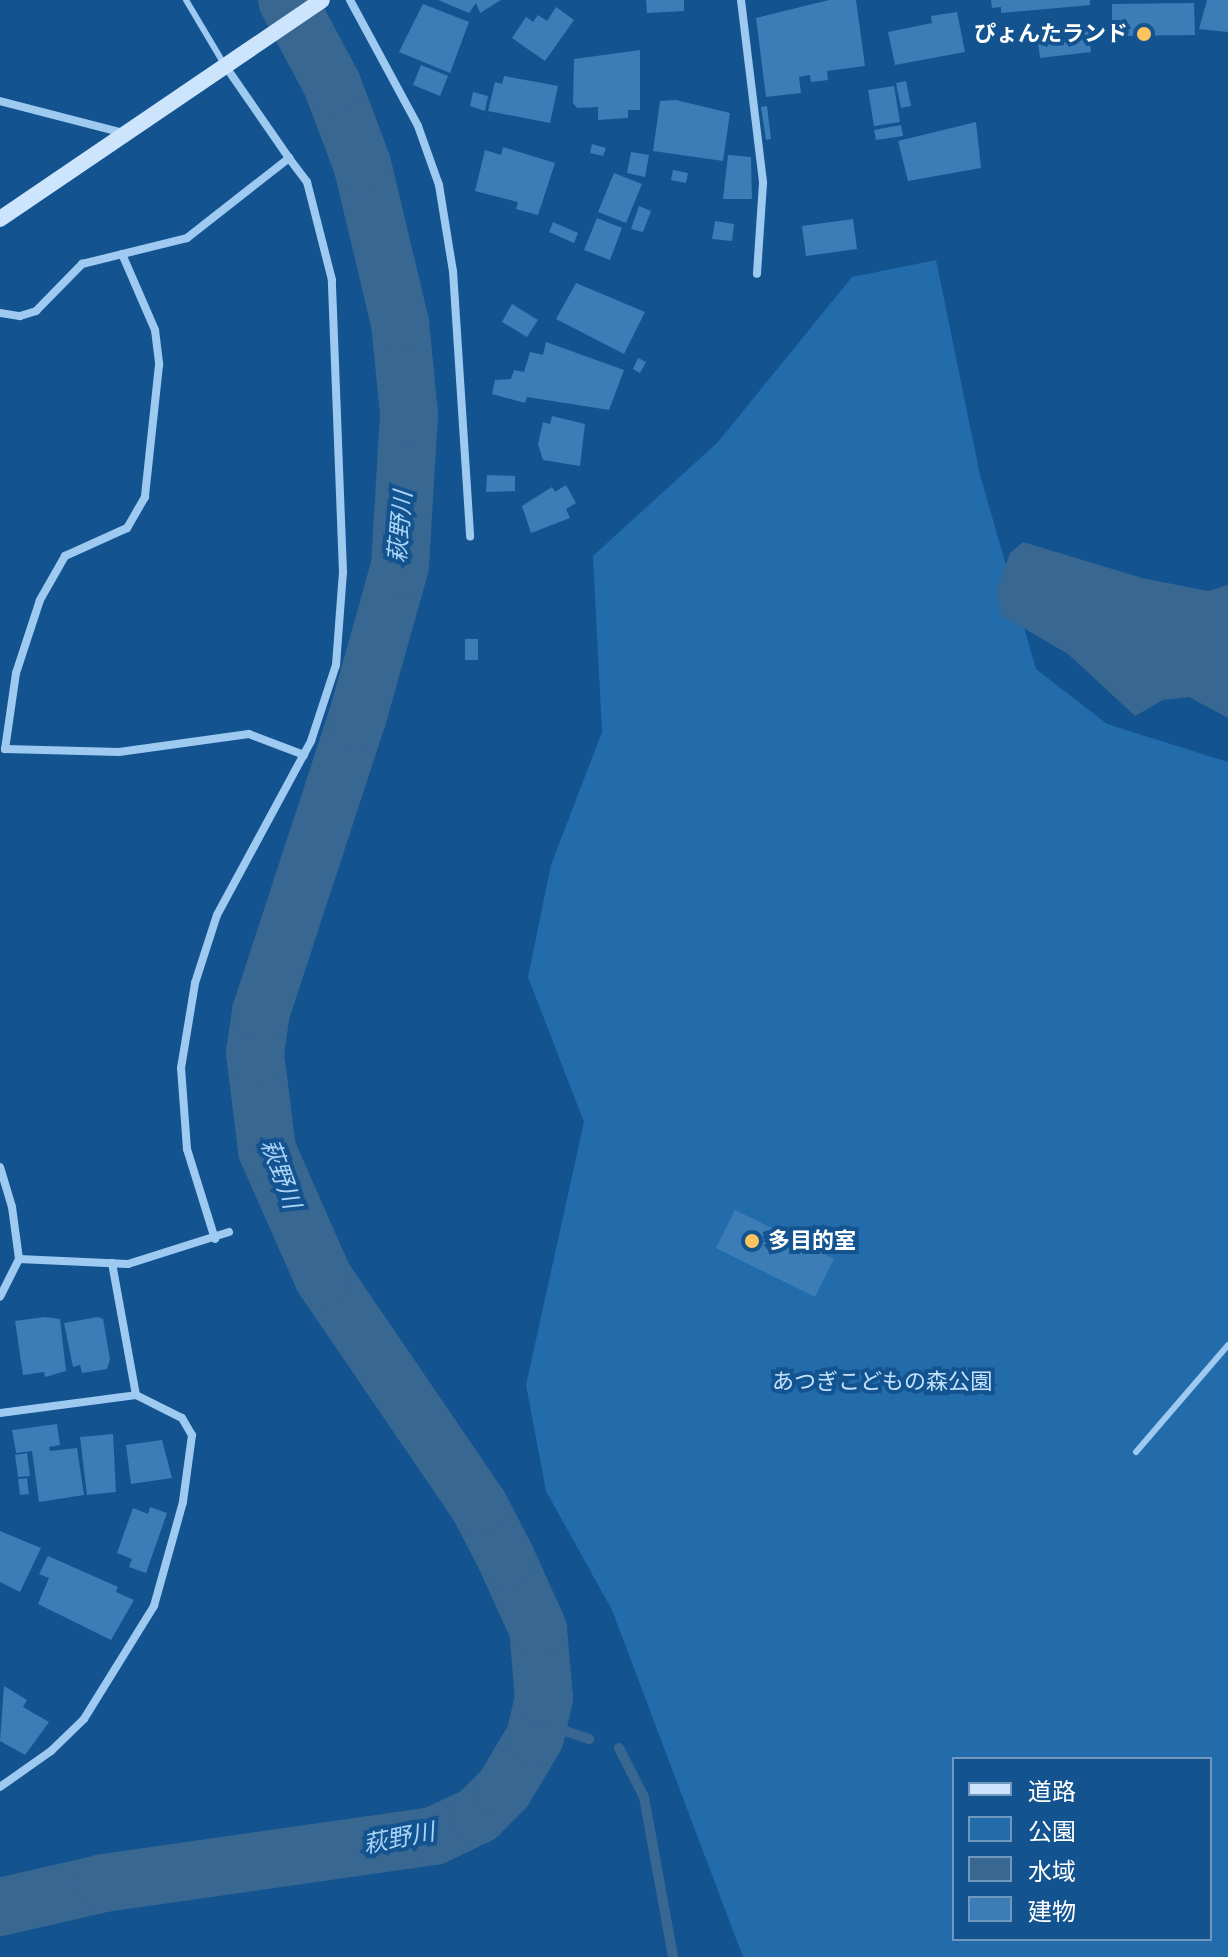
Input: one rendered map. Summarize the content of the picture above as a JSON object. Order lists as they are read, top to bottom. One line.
{"water":["萩野川"],"parks":["あつぎこどもの森公園"],"places":["ぴょんたランド","多目的室"],"legend":["道路","公園","水域","建物"]}
